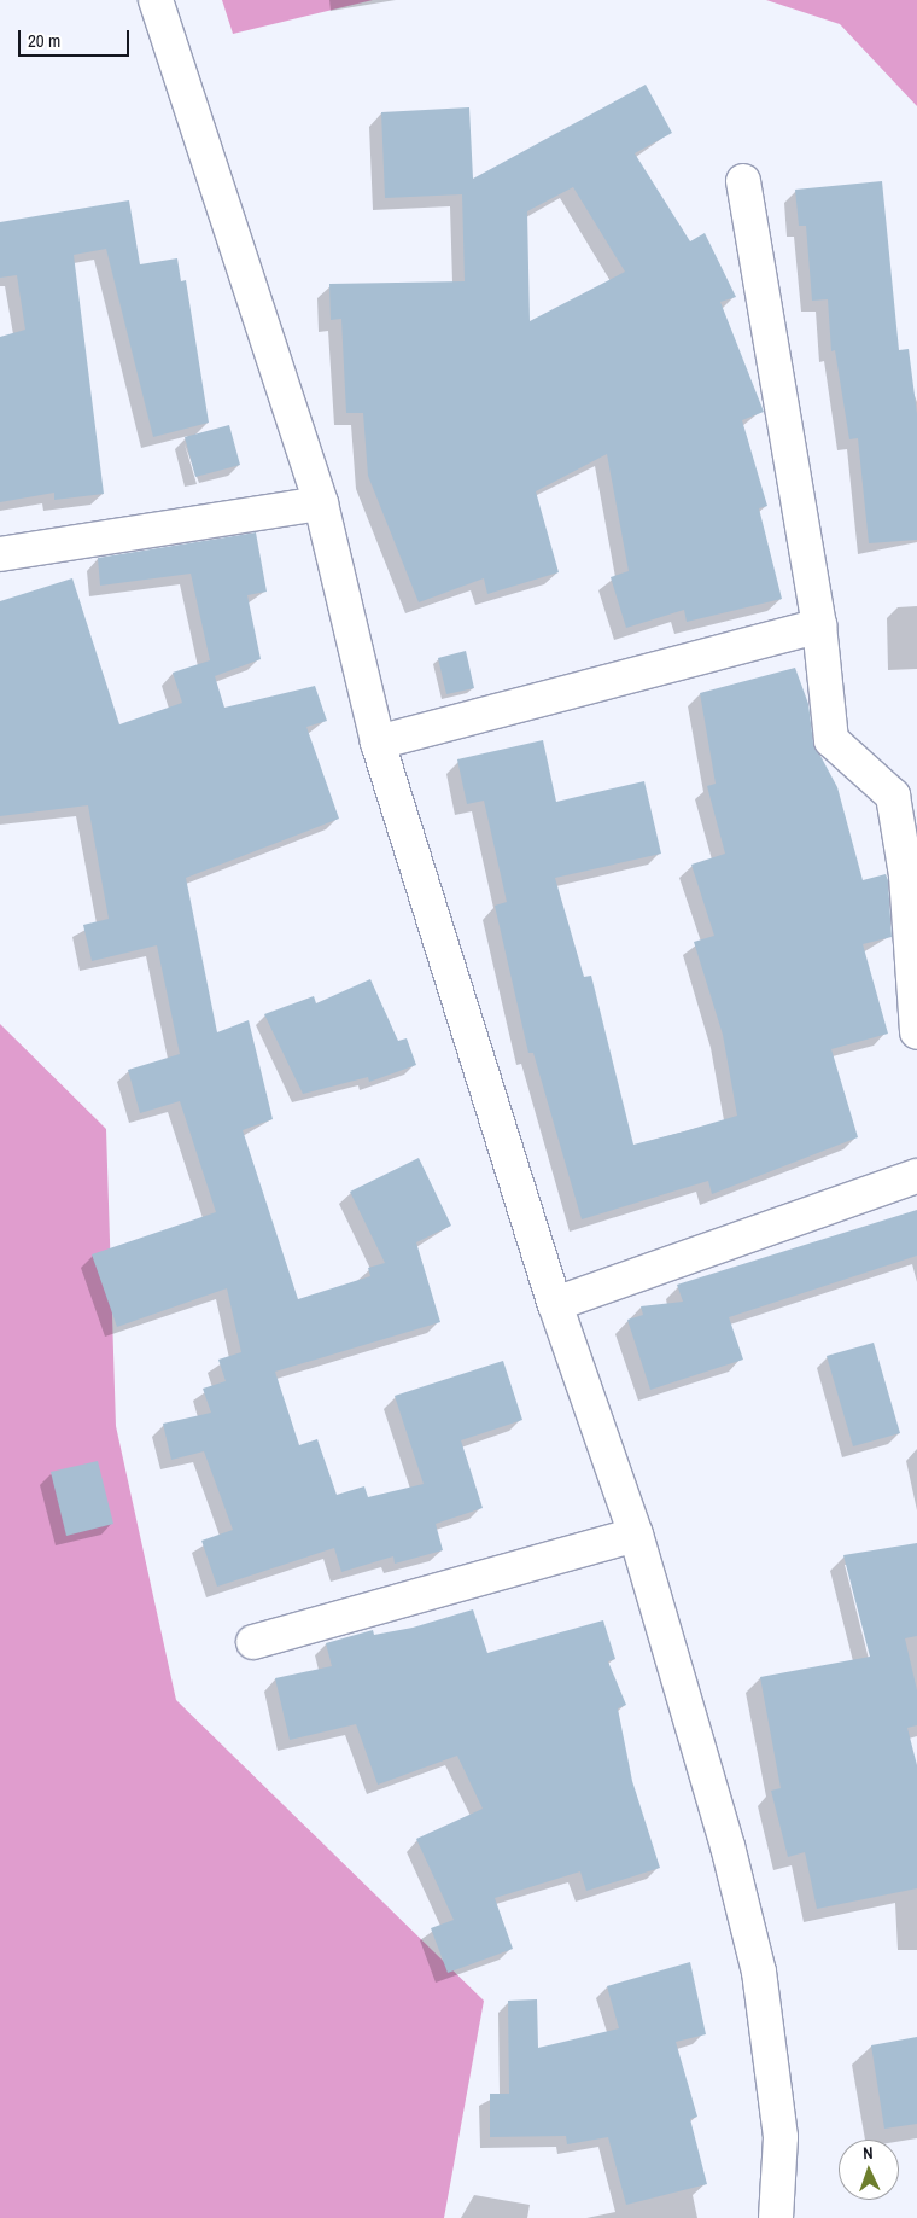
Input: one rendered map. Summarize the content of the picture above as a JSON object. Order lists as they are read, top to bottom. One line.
{"scale_bar":"20 m","north":"top"}
